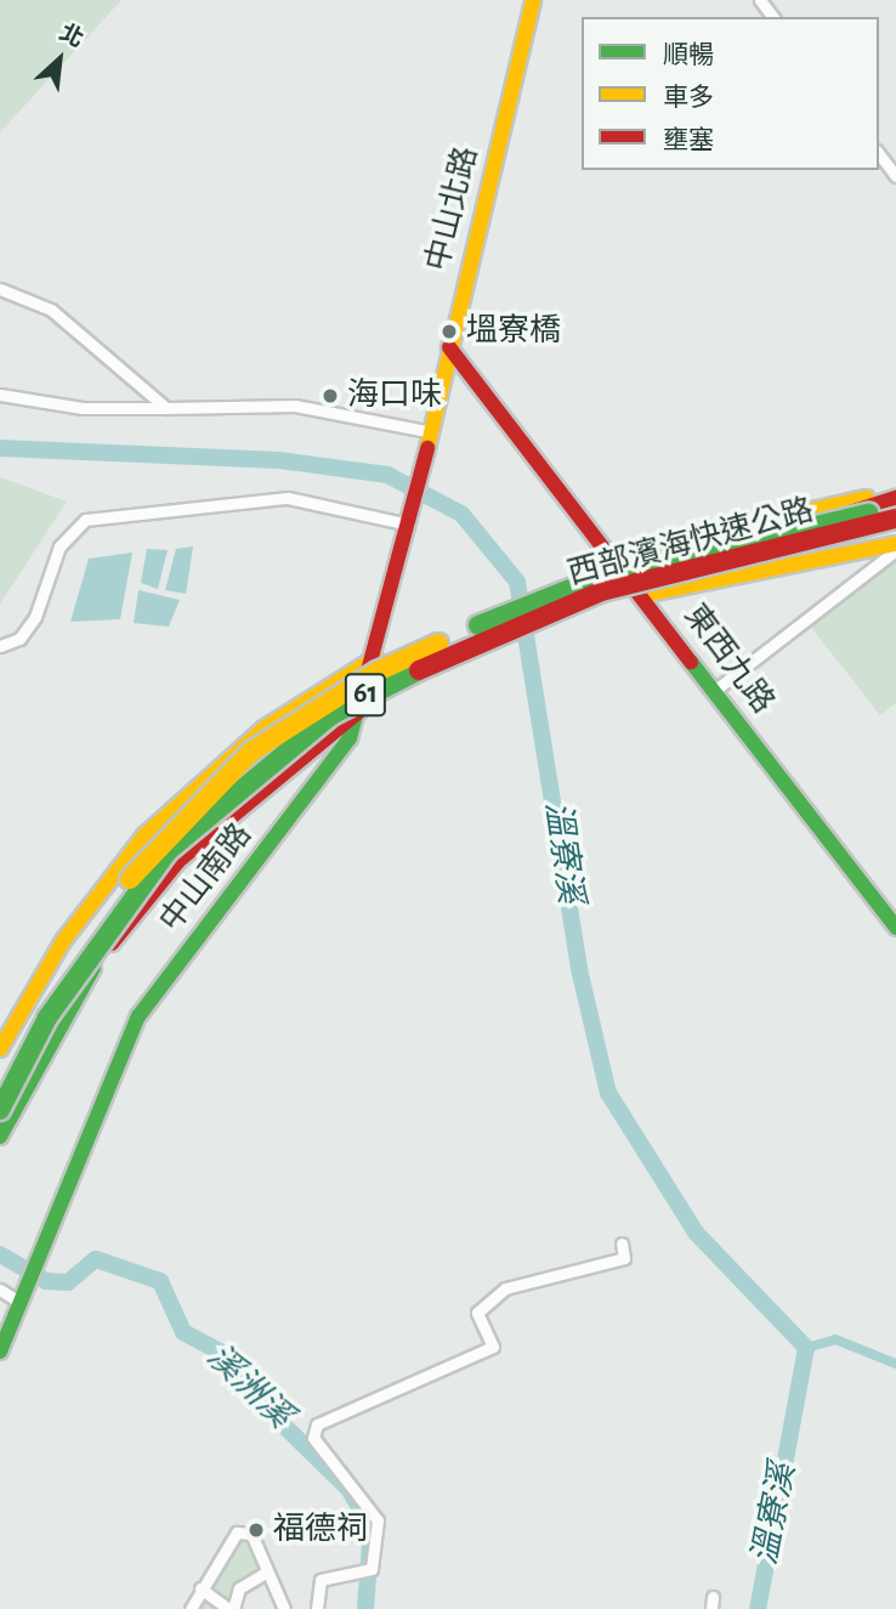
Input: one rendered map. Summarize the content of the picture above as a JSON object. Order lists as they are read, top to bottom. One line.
{"streets":{"main road":["中山北路","西部濱海快速公路","東西九路","61","中山南路"]},"crossings":[["中山北路","東西九路"],["中山北路","中山南路"]],"water":["溫寮溪","溪洲溪"],"places":["塭寮橋","海口味","福德祠"],"legend":["順暢","車多","壅塞"],"north":"top right"}
